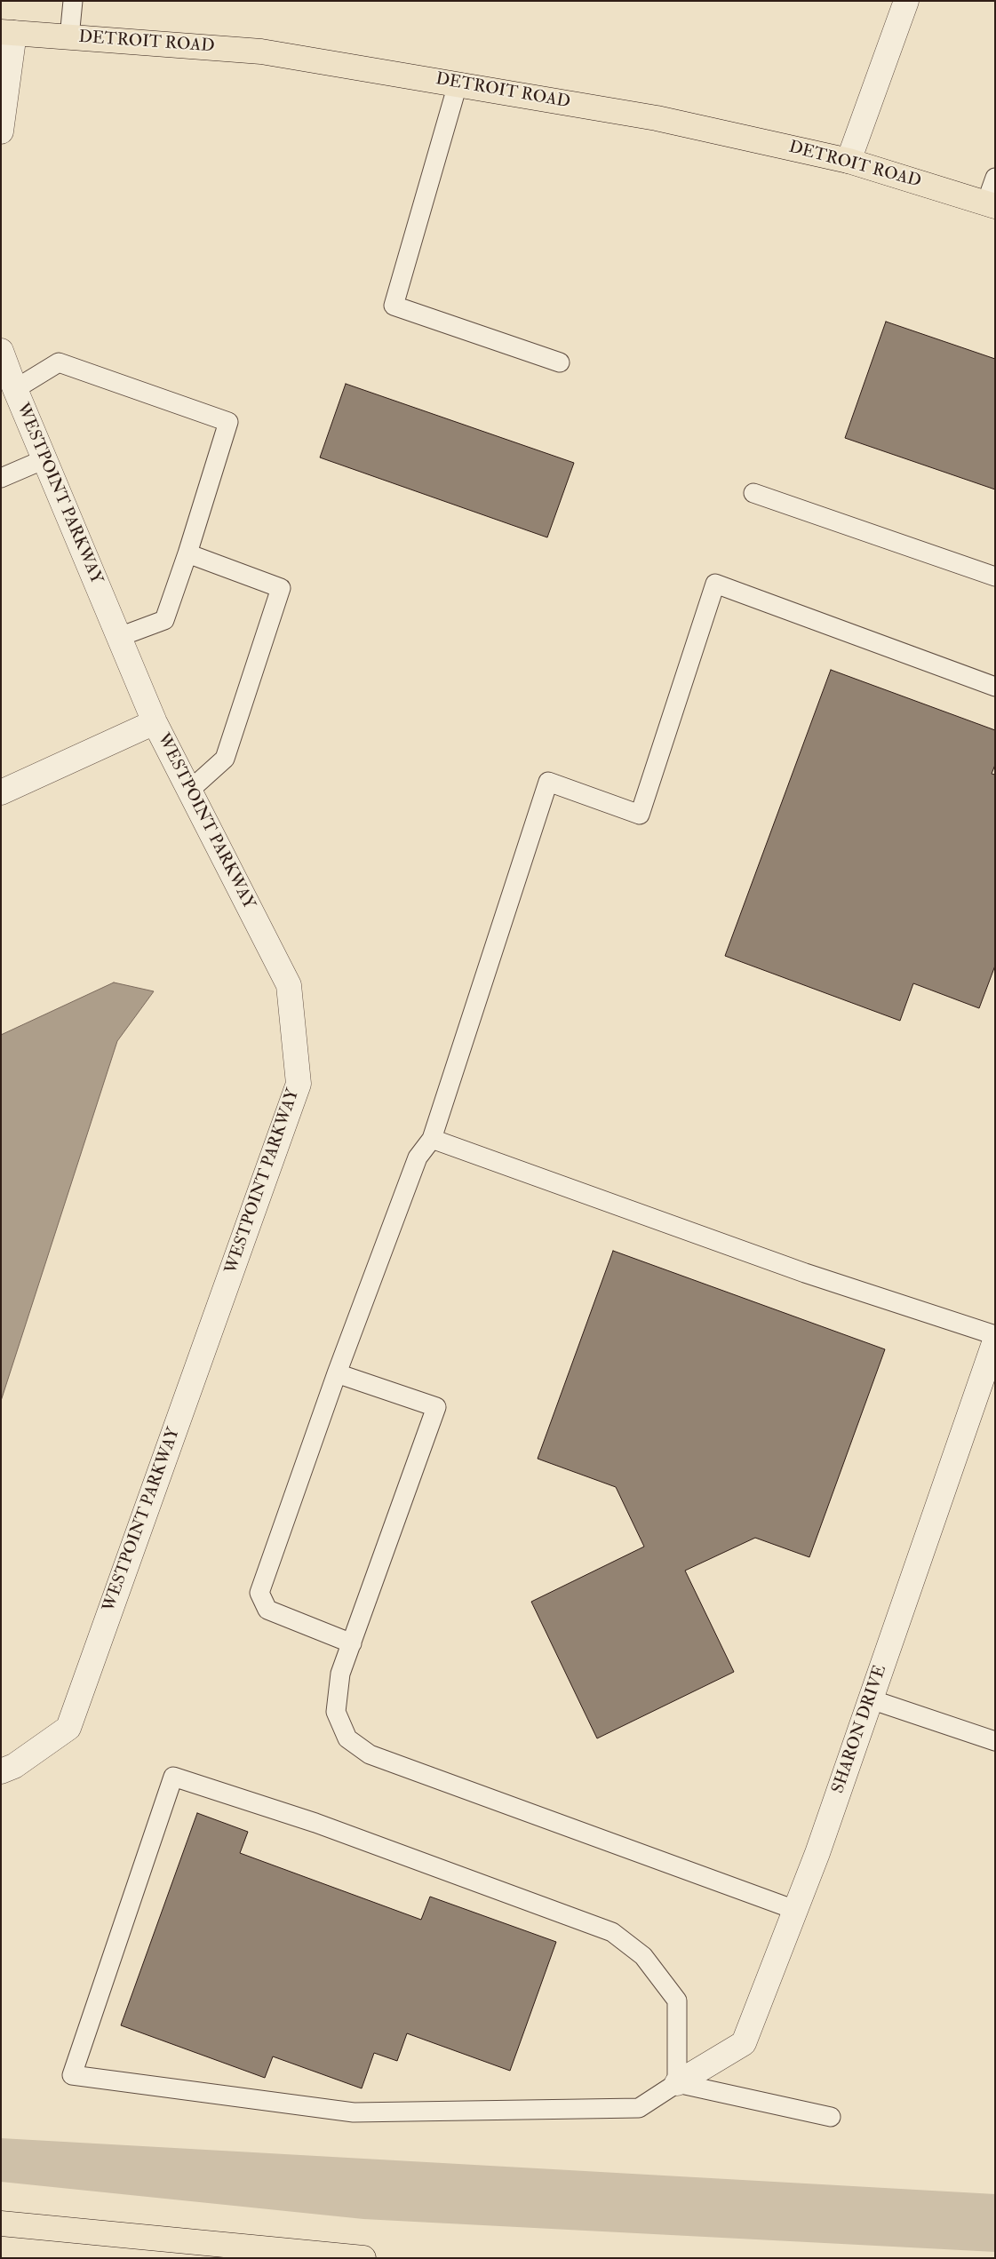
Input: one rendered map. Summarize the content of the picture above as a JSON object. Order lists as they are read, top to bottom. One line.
{"streets":{"main road":["DETROIT ROAD"],"street":["WESTPOINT PARKWAY","SHARON DRIVE"]}}
